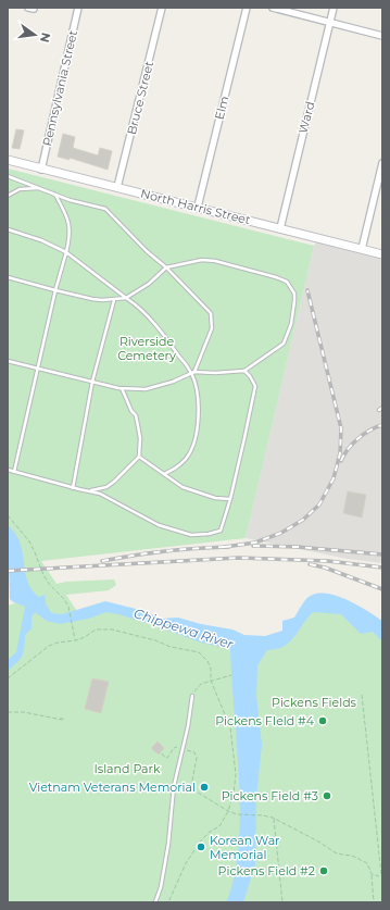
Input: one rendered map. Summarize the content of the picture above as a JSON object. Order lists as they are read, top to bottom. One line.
{"streets":{"street":["Pennsylvania Street","Bruce Street","Elm","Ward","North Harris Street"]},"crossings":[["Pennsylvania Street","North Harris Street"],["Bruce Street","North Harris Street"],["Elm","North Harris Street"],["Ward","North Harris Street"]],"water":["Chippewa River"],"parks":["Riverside Cemetery","Pickens Fields","Island Park"],"places":["Pickens FIeld #4","Vietnam Veterans Memorial","Pickens Field #3","Korean War Memorial","Pickens Field #2"],"north":"right"}
